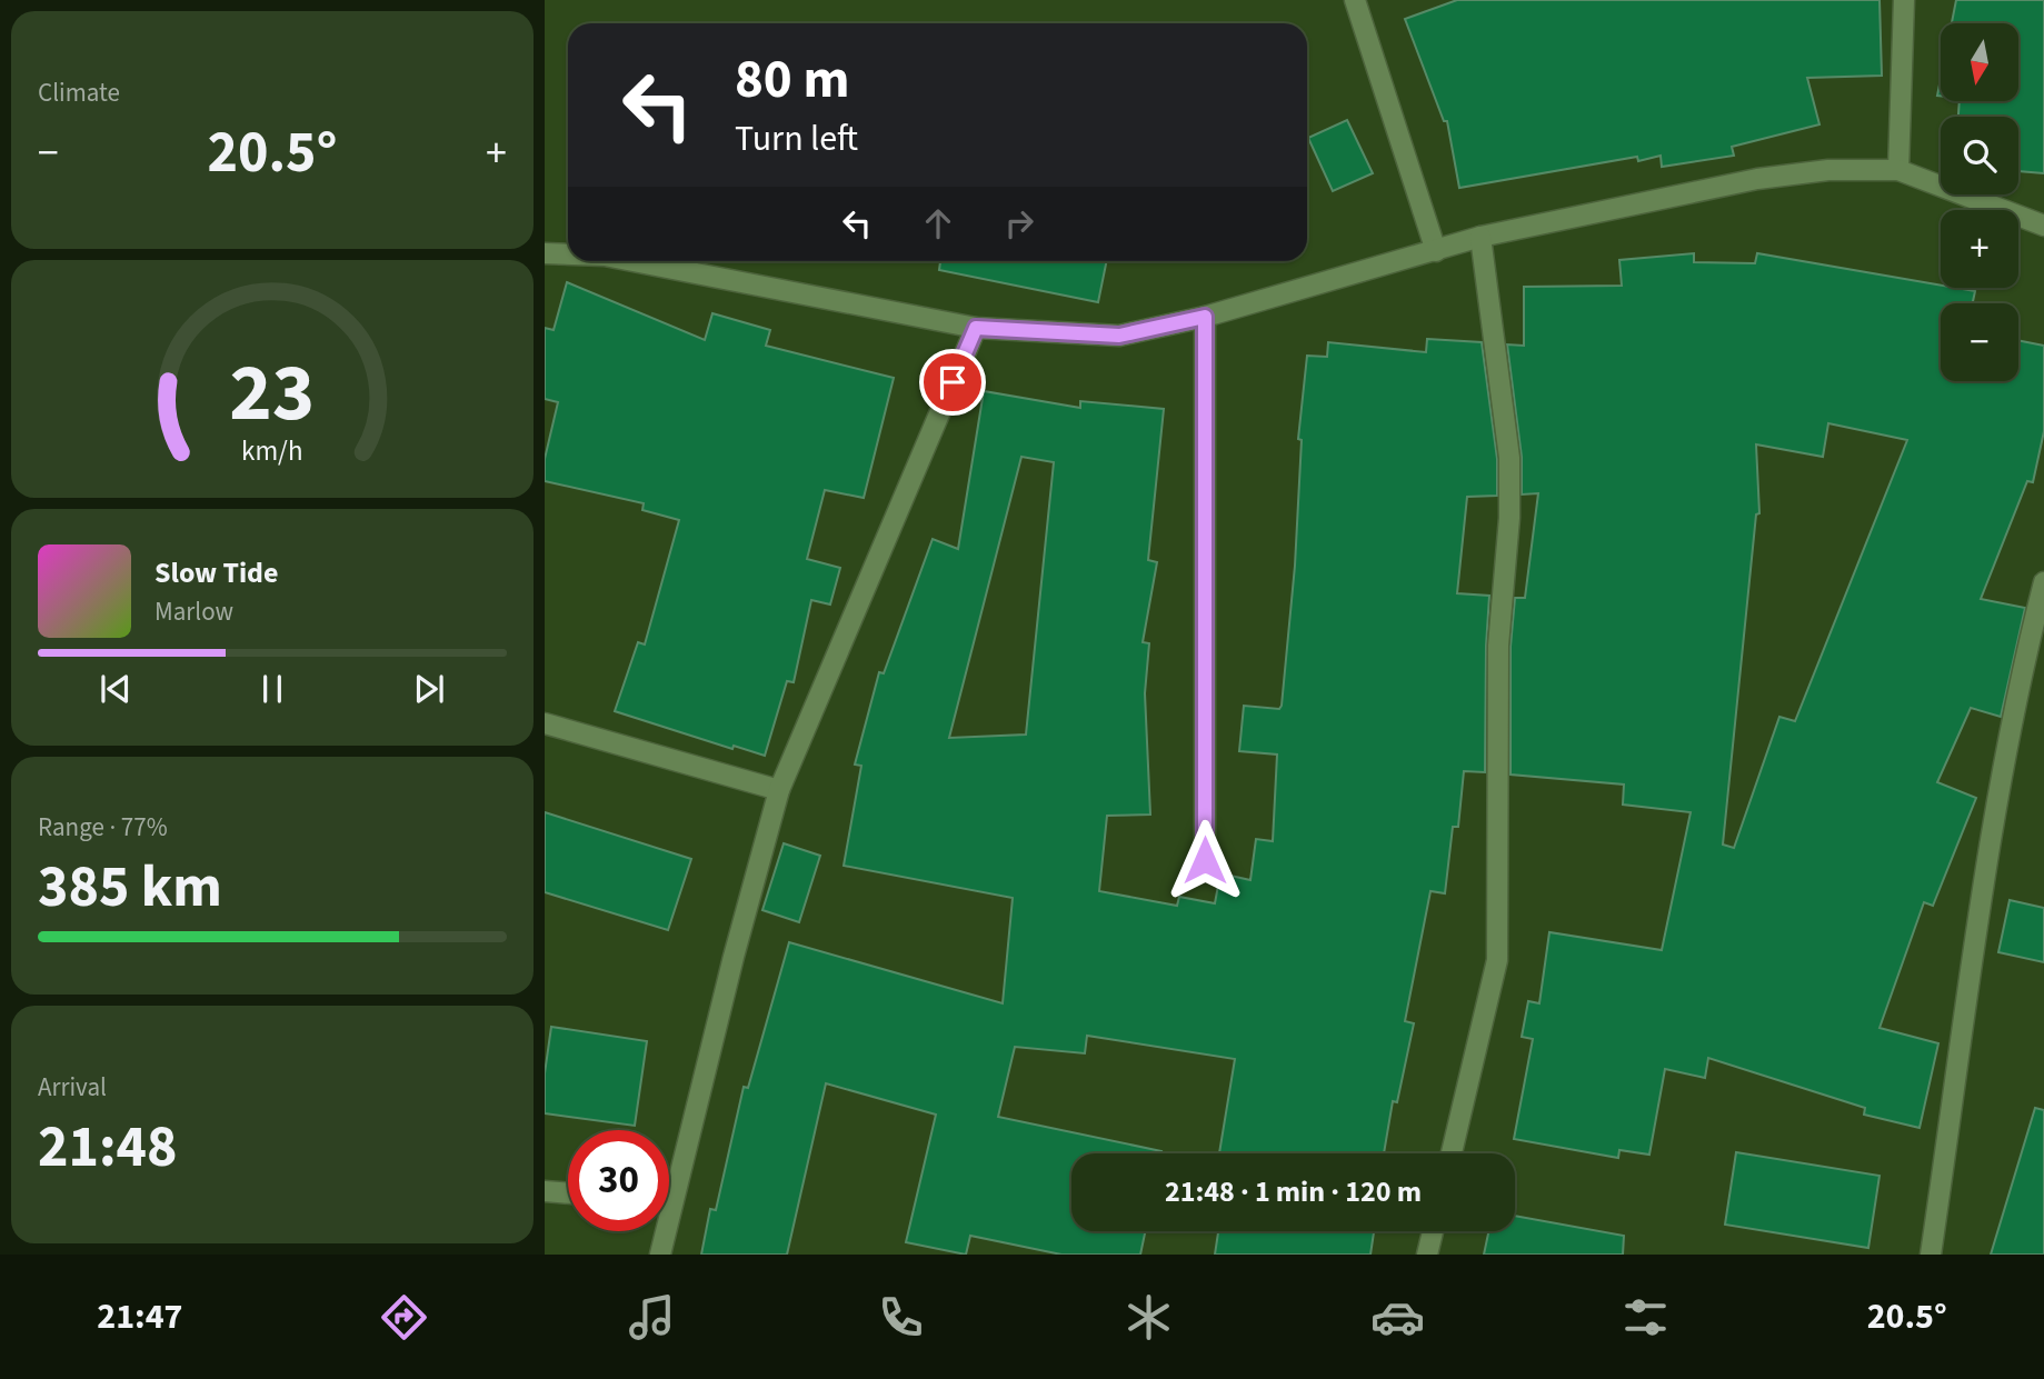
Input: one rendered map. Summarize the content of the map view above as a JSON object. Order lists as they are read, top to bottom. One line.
{"north":"bottom","page":{"tile":["Climate",["Range · 77%","385 km"],["Arrival","21:48"]],"map_buttons":["+","−"],"turn":["80 m","Turn left"],"heat":["−","20.5°","+"],"song":["Slow Tide","Marlow"],"limit":"30","trip":"21:48 · 1 min · 120 m","tabs":["21:47","20.5°"],"gauge":["23","km/h"]}}
